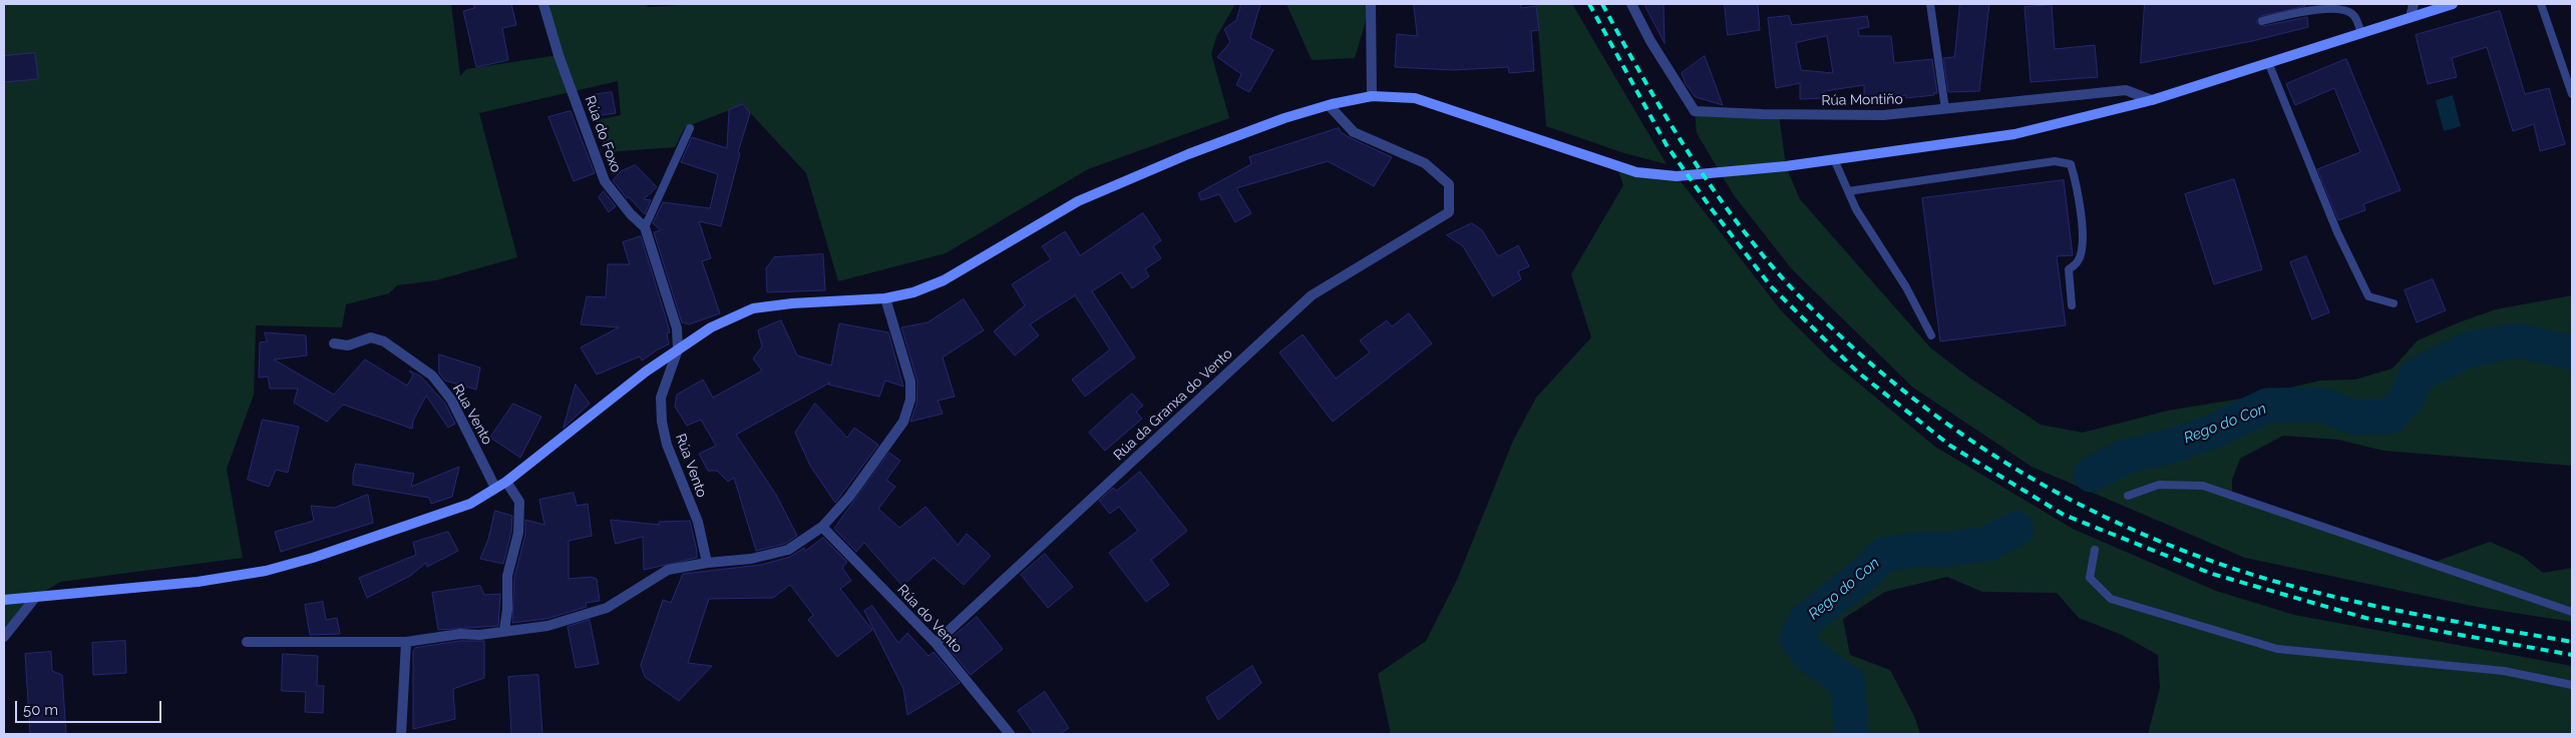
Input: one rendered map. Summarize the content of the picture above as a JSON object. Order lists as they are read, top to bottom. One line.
{"streets":{"street":["Rúa Montiño","Rúa do Foxo","Rúa da Granxa do Vento","Rua Vento","Rúa Vento","Rúa do Vento"]},"crossings":[["Rúa do Foxo","Rúa Vento"],["Rúa da Granxa do Vento","Rúa do Vento"]],"water":["Rego do Con"],"scale_bar":"50 m"}
